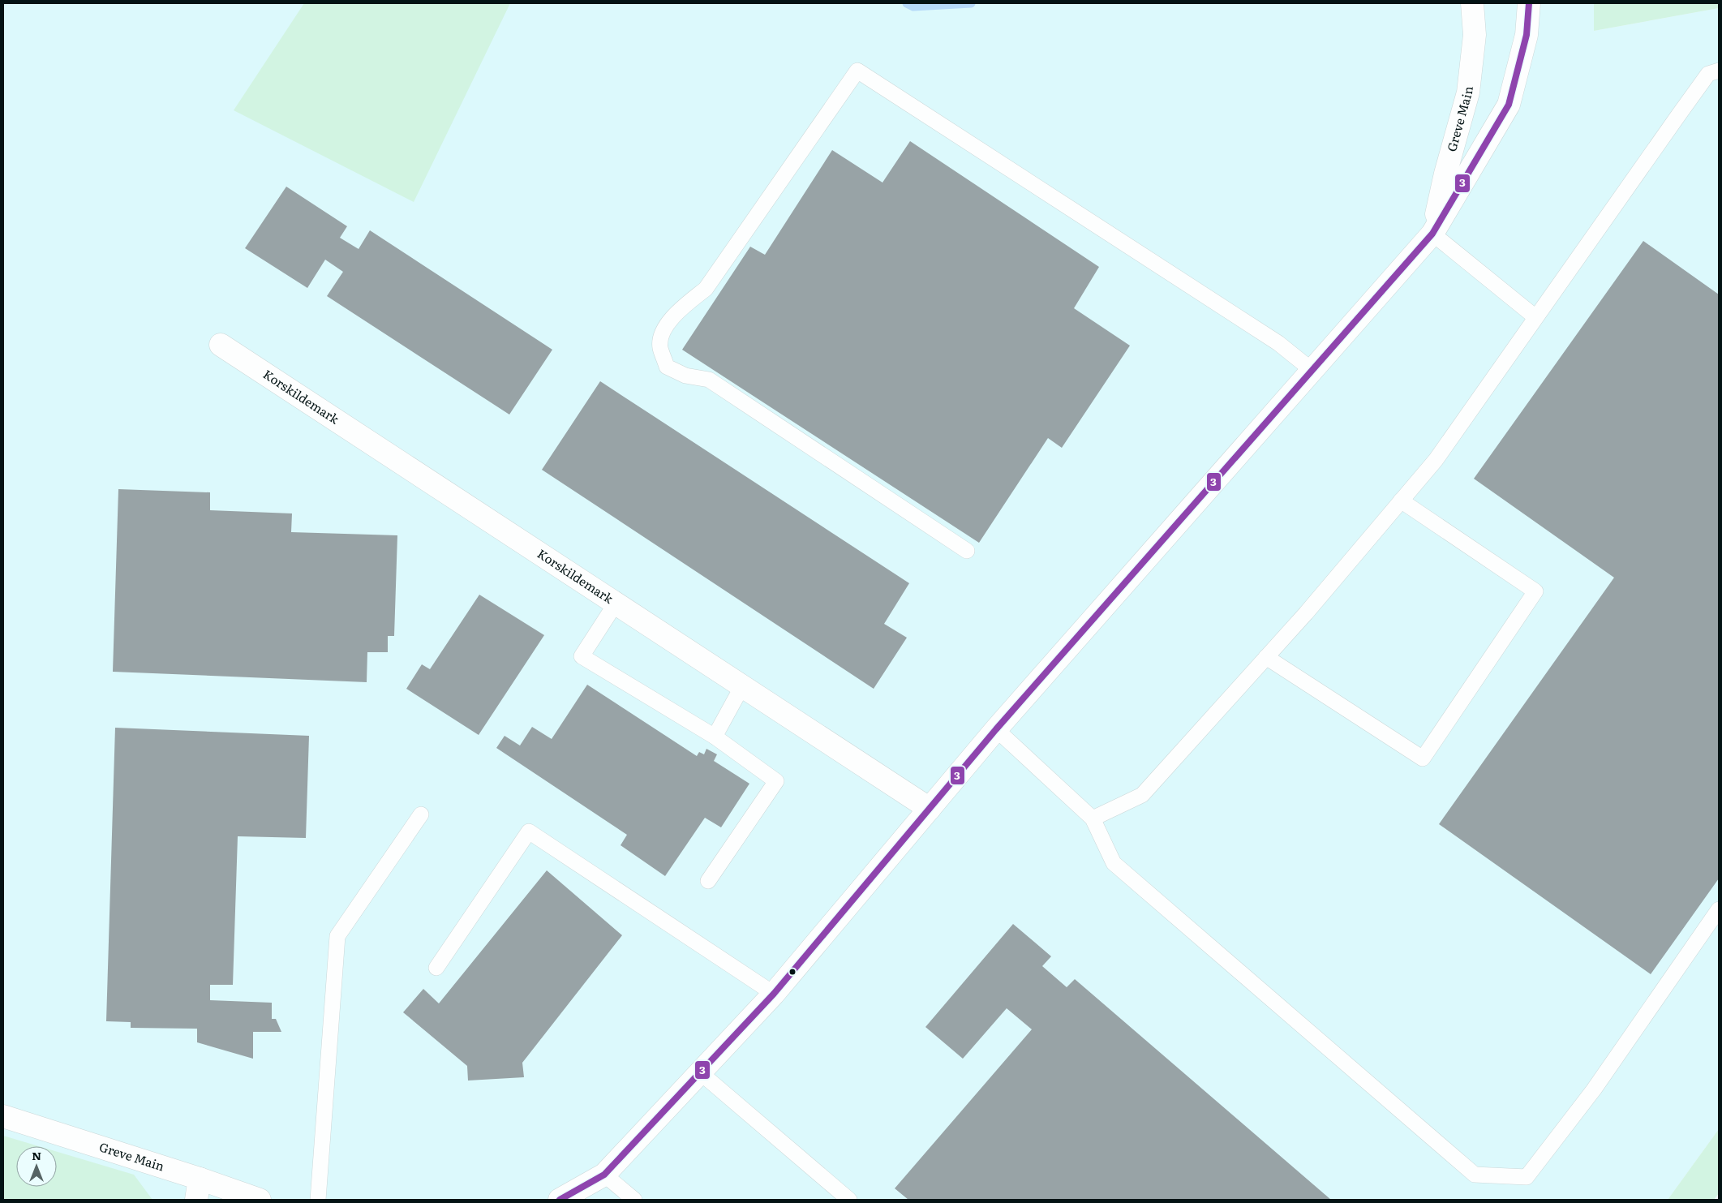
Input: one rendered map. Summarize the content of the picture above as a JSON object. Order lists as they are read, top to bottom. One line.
{"streets":{"street":["Greve Main","Korskildemark"]},"crossings":[["Greve Main","Korskildemark"]],"lines":["transit line 3"],"north":"top"}
